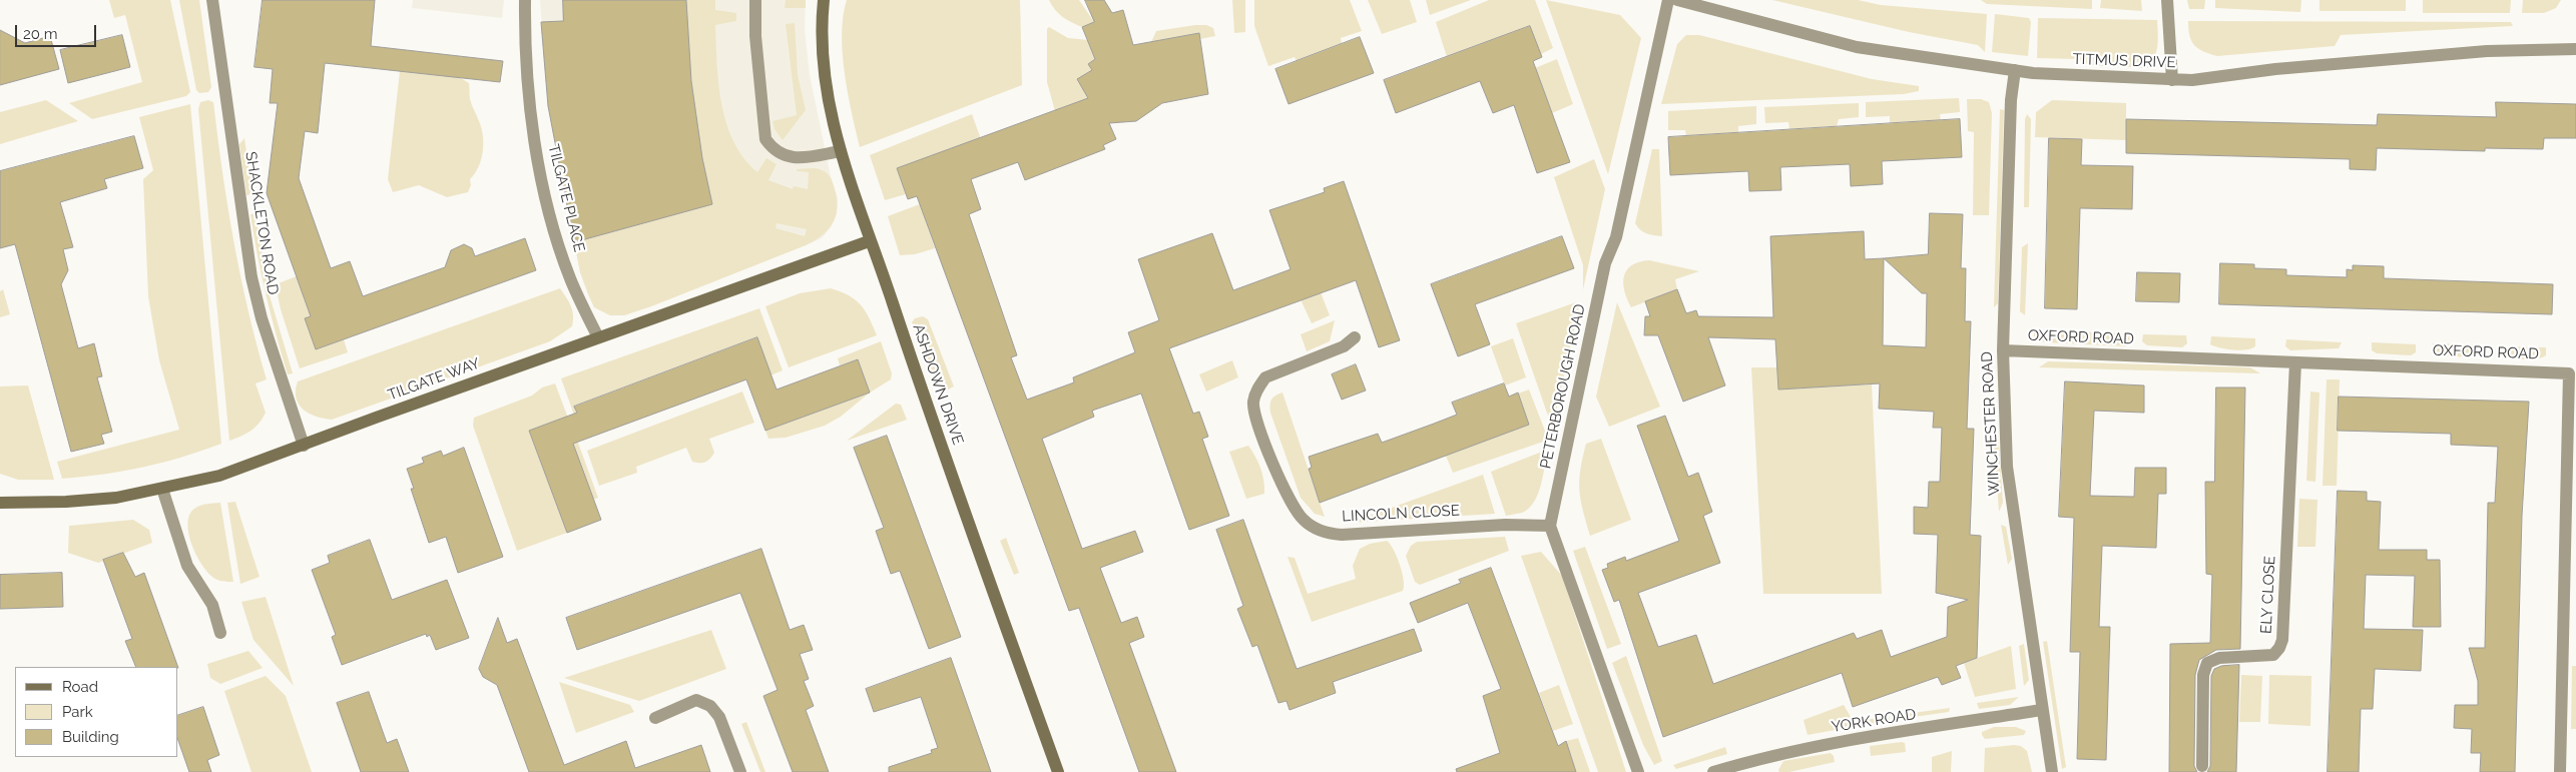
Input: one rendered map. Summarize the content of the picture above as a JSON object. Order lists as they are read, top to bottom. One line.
{"streets":{"street":["TITMUS DRIVE","TILGATE PLACE","SHACKLETON ROAD","OXFORD ROAD","TILGATE WAY","ASHDOWN DRIVE","PETERBOROUGH ROAD","WINCHESTER ROAD","LINCOLN CLOSE","ELY CLOSE","YORK ROAD"]},"crossings":[["TITMUS DRIVE","WINCHESTER ROAD"],["TILGATE PLACE","TILGATE WAY"],["SHACKLETON ROAD","TILGATE WAY"],["OXFORD ROAD","WINCHESTER ROAD"],["OXFORD ROAD","ELY CLOSE"],["TILGATE WAY","ASHDOWN DRIVE"],["PETERBOROUGH ROAD","LINCOLN CLOSE"],["WINCHESTER ROAD","YORK ROAD"]],"legend":["Road","Park","Building"],"scale_bar":"20 m"}
